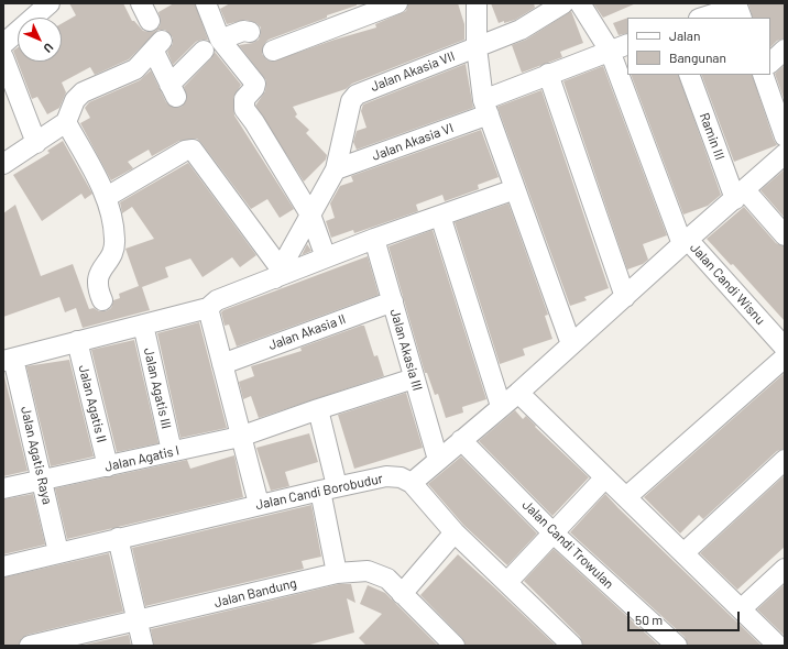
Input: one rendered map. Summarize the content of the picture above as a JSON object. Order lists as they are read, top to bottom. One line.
{"streets":{"street":["Jalan Akasia VII","Ramin III","Jalan Akasia VI","Jalan Candi Wisnu","Jalan Akasia II","Jalan Akasia III","Jalan Agatis III","Jalan Agatis II","Jalan Agatis Raya","Jalan Agatis I","Jalan Candi Borobudur","Jalan Candi Trowulan","Jalan Bandung"]},"crossings":[["Jalan Akasia VII","Jalan Akasia VI"],["Jalan Akasia II","Jalan Akasia III"],["Jalan Akasia III","Jalan Agatis I"],["Jalan Agatis III","Jalan Agatis I"],["Jalan Agatis II","Jalan Agatis I"],["Jalan Agatis Raya","Jalan Agatis I"],["Jalan Agatis Raya","Jalan Candi Borobudur"]],"legend":["Jalan","Bangunan"],"scale_bar":"50 m","north":"bottom right"}
